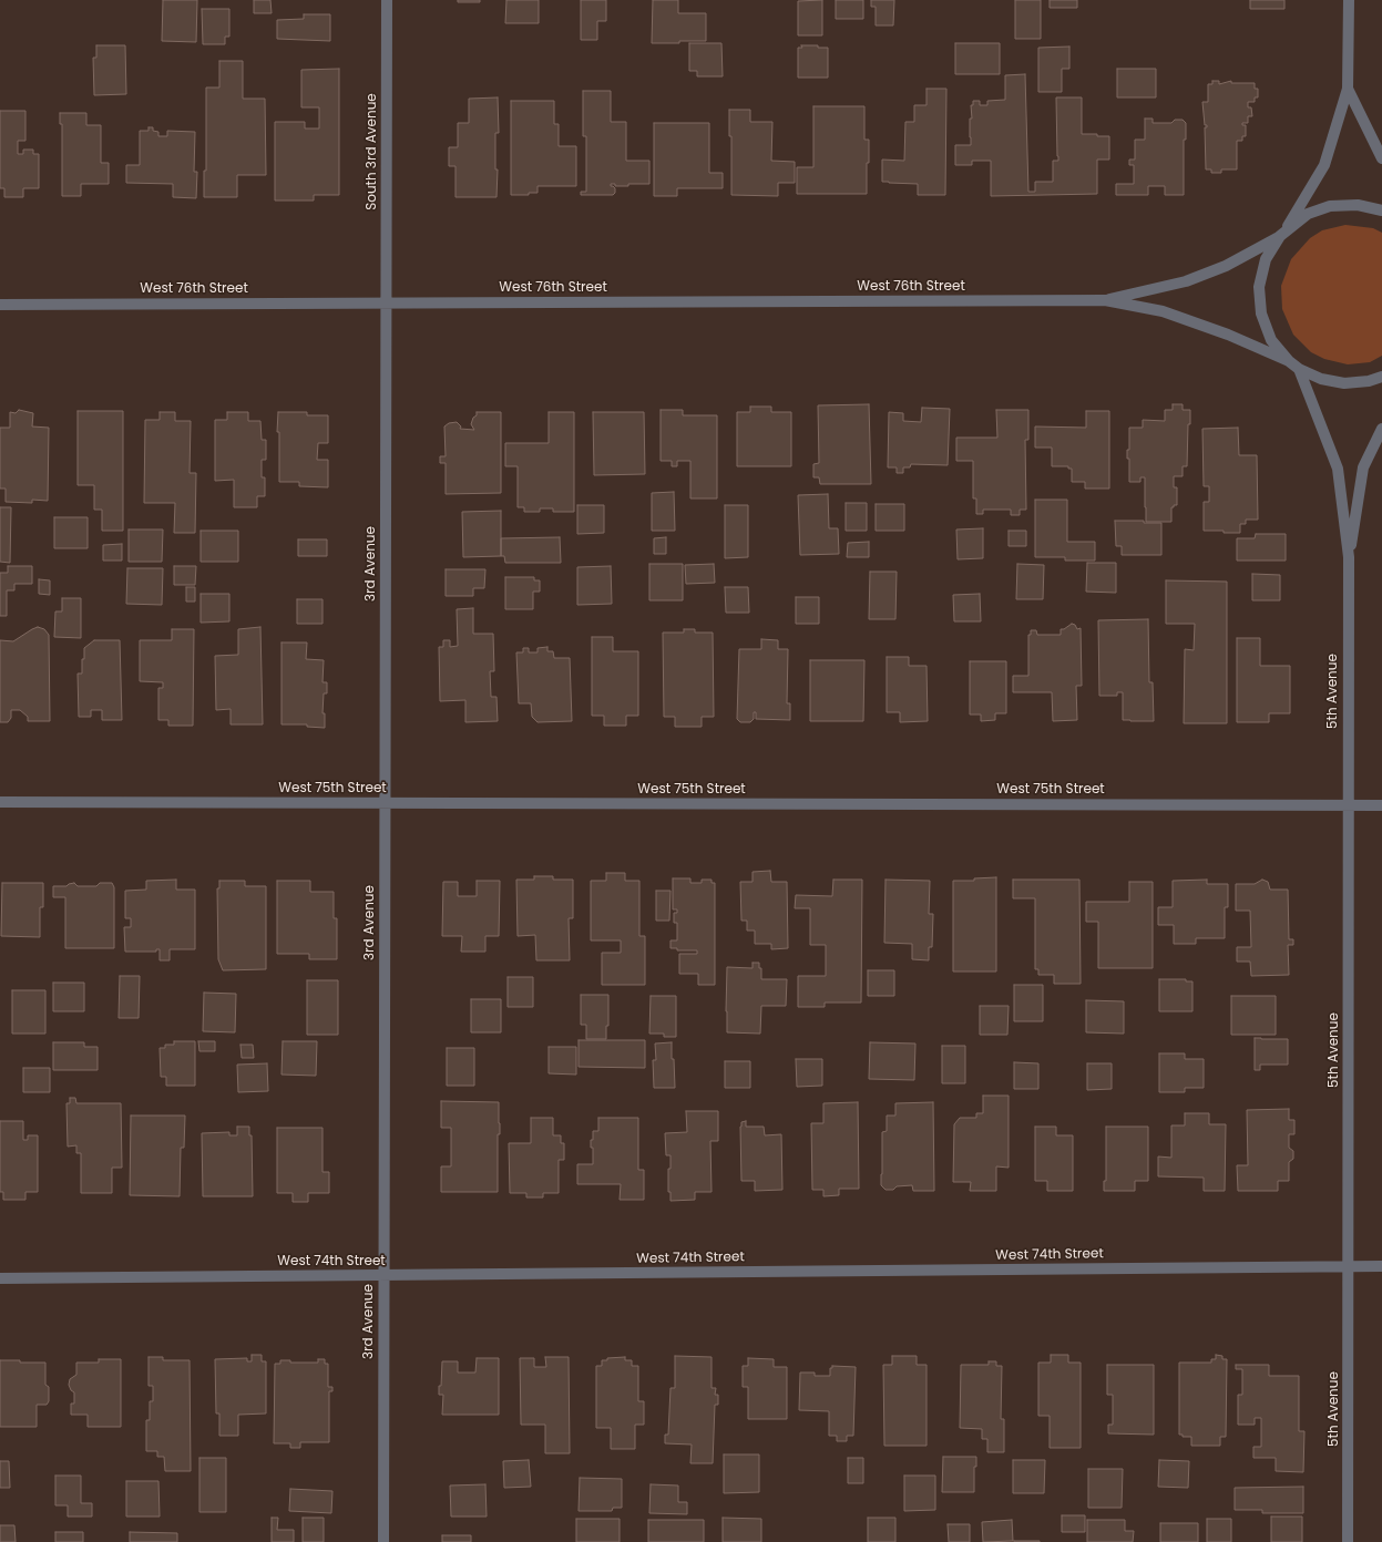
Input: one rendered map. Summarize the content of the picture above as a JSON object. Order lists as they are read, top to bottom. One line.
{"streets":{"street":["South 3rd Avenue","West 76th Street","3rd Avenue","5th Avenue","West 75th Street","West 74th Street"]},"crossings":[["South 3rd Avenue","West 76th Street"],["South 3rd Avenue","3rd Avenue"],["West 76th Street","3rd Avenue"],["3rd Avenue","West 75th Street"],["3rd Avenue","West 74th Street"],["5th Avenue","West 75th Street"],["5th Avenue","West 74th Street"]]}
